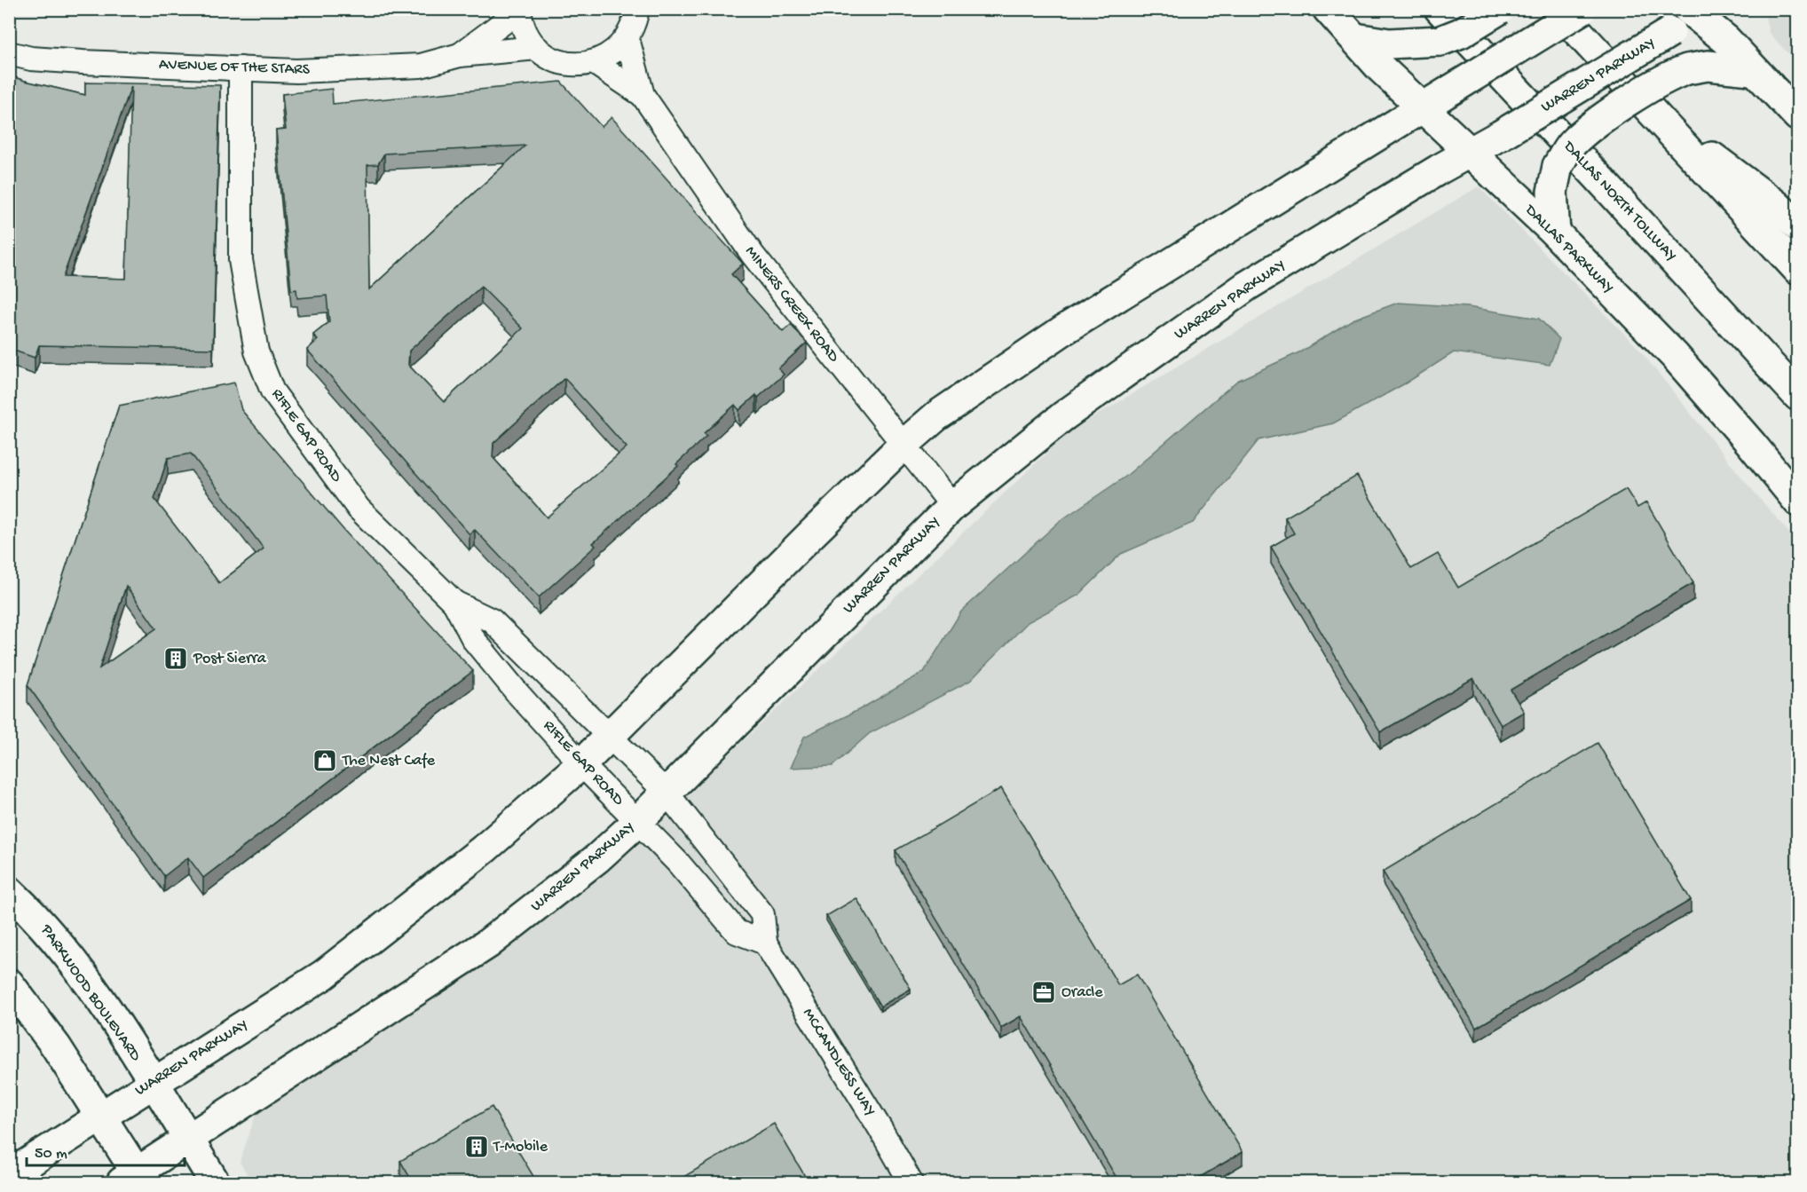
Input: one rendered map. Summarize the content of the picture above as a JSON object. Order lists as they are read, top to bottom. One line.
{"streets":{"main road":["WARREN PARKWAY","DALLAS NORTH TOLLWAY","DALLAS PARKWAY","PARKWOOD BOULEVARD"],"street":["AVENUE OF THE STARS","MINERS CREEK ROAD","RIFLE GAP ROAD","MCCANDLESS WAY"]},"crossings":[["AVENUE OF THE STARS","RIFLE GAP ROAD"],["WARREN PARKWAY","DALLAS PARKWAY"],["WARREN PARKWAY","MINERS CREEK ROAD"],["WARREN PARKWAY","RIFLE GAP ROAD"],["WARREN PARKWAY","PARKWOOD BOULEVARD"],["WARREN PARKWAY","MCCANDLESS WAY"],["RIFLE GAP ROAD","MCCANDLESS WAY"]],"places":{"building":["Post Sierra","T-Mobile"],"shop":["The Nest Cafe"],"office":["Oracle"]},"scale_bar":"50 m"}
